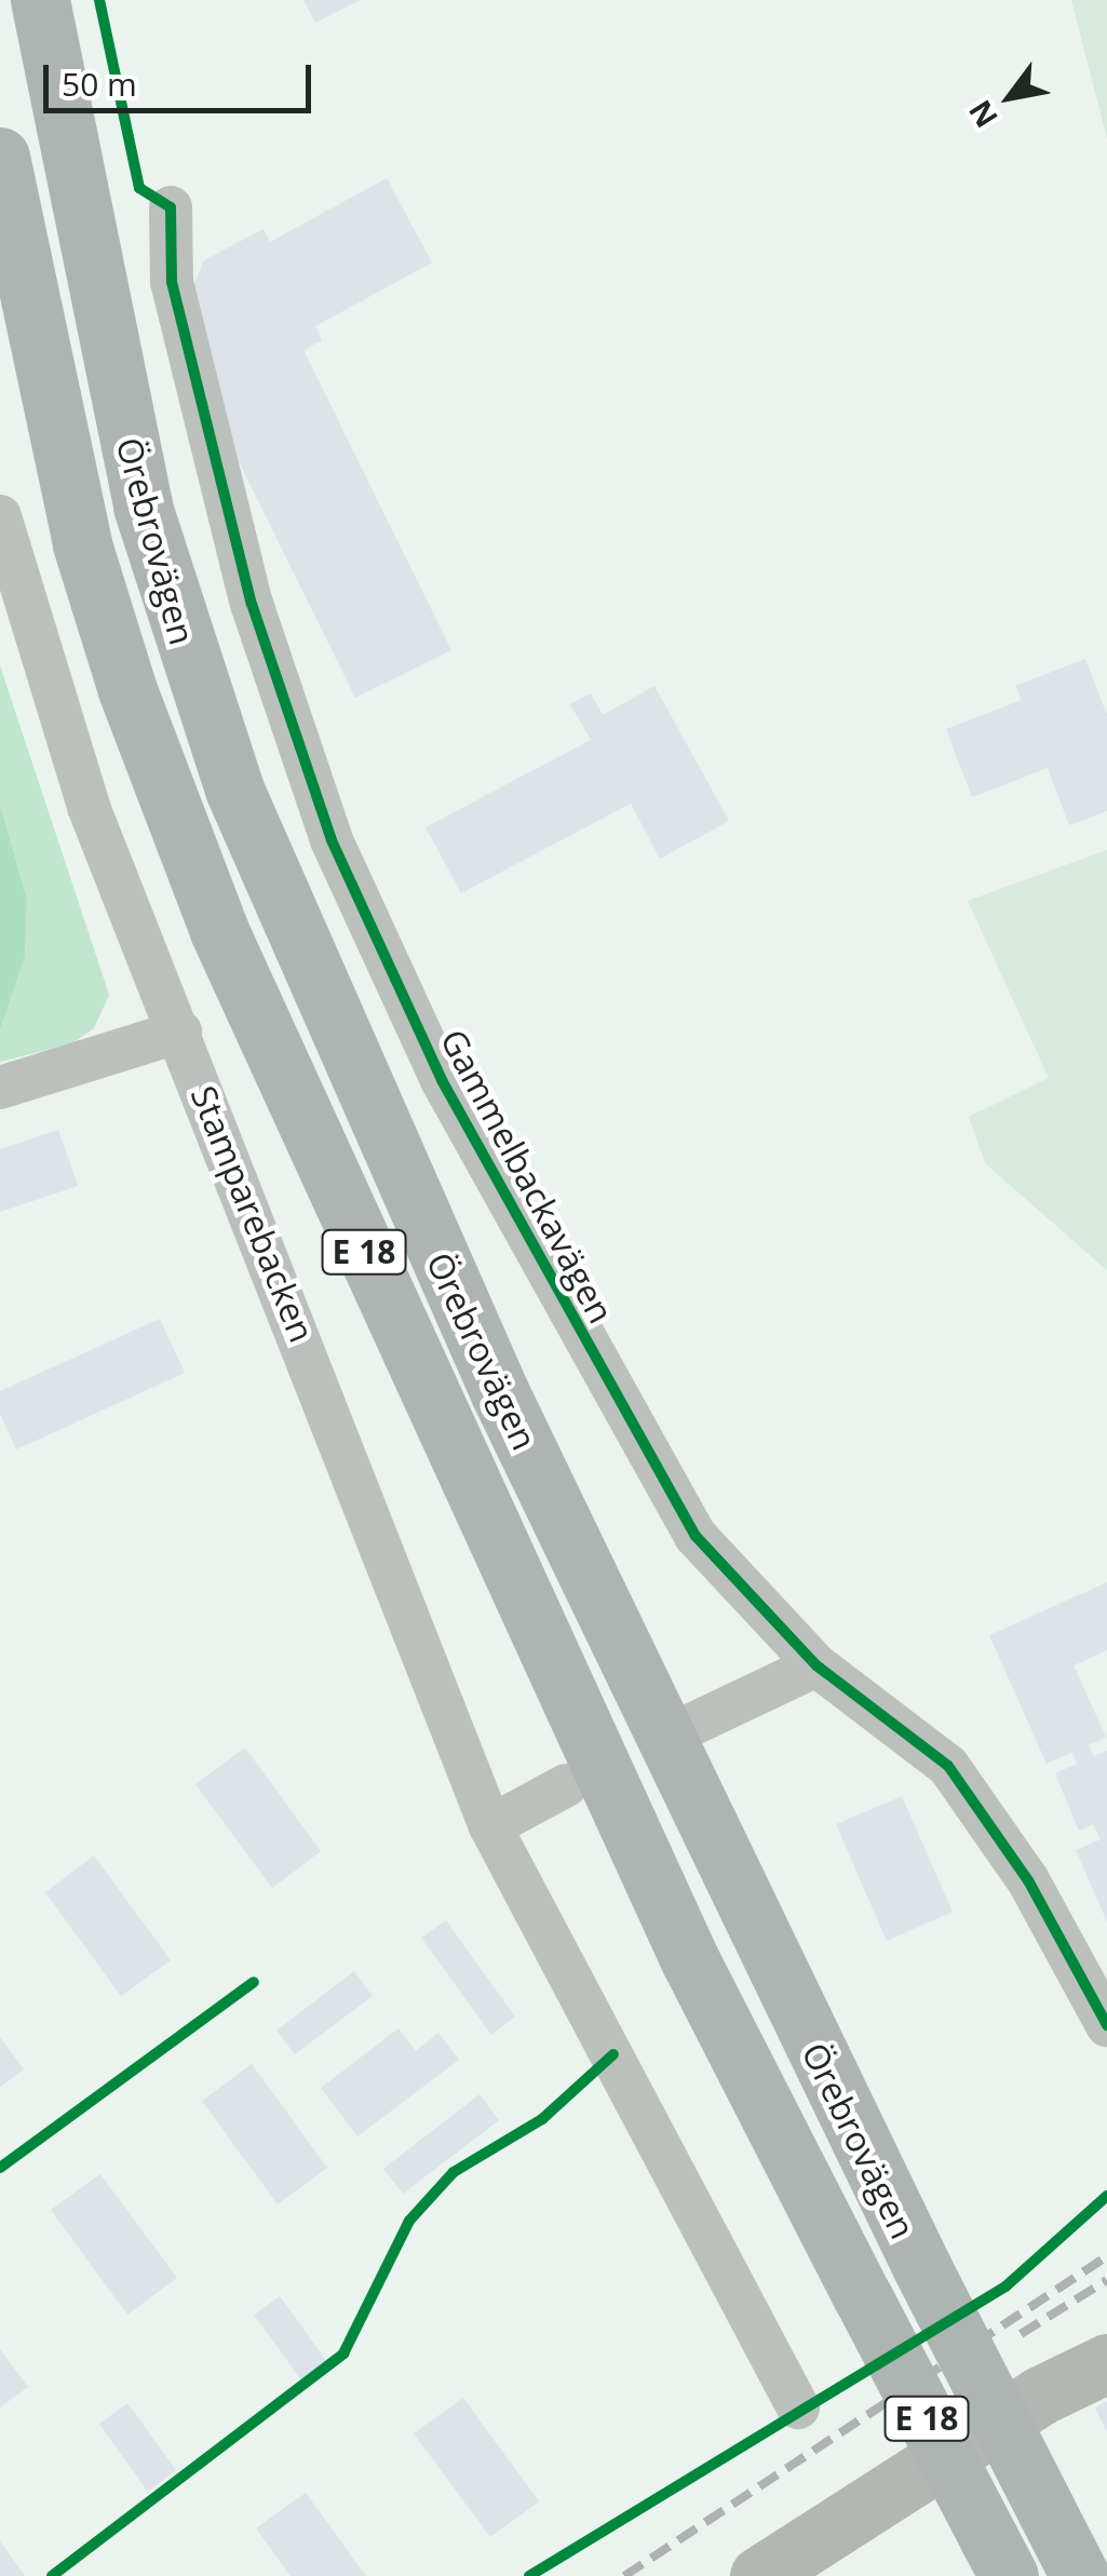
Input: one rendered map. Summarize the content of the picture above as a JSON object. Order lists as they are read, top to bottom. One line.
{"streets":{"highway":["Örebrovägen","E 18"],"street":["Gammelbackavägen","Stamparebacken"]},"scale_bar":"50 m","north":"bottom left"}
